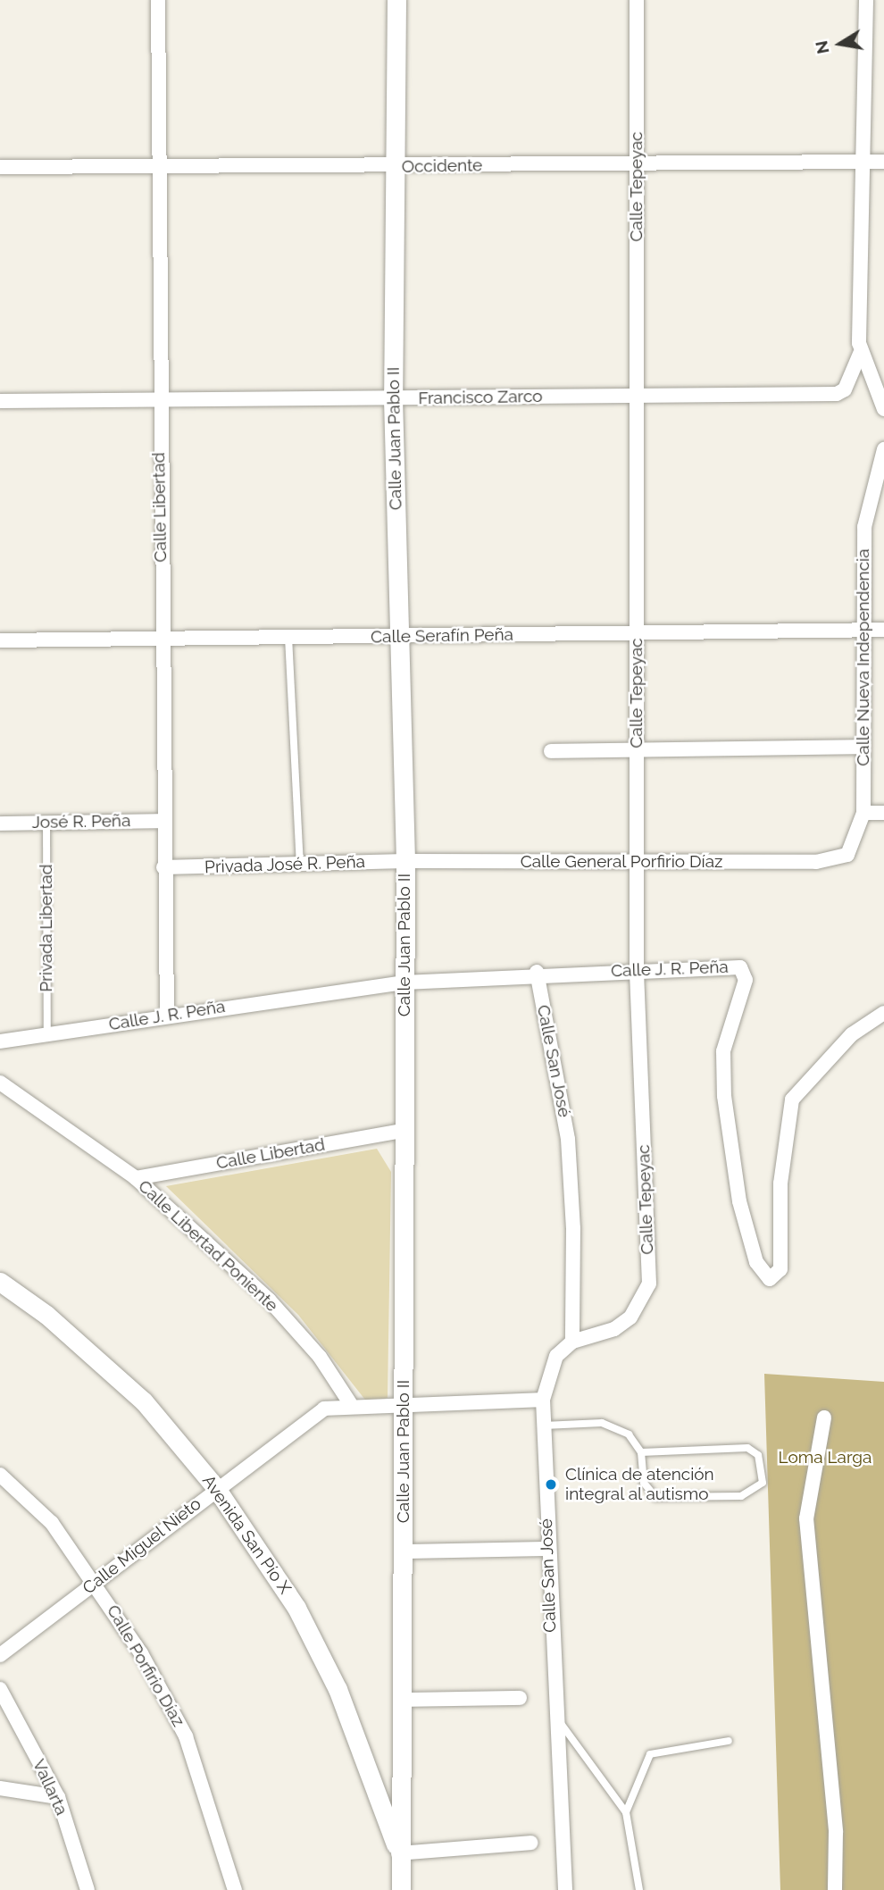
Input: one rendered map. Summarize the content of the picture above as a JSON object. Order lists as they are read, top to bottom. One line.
{"streets":{"street":["Occidente","Calle Tepeyac","Francisco Zarco","Calle Juan Pablo II","Calle Libertad","Calle Serafín Peña","Calle Nueva Independencia","José R. Peña","Calle General Porfirio Díaz","Privada José R. Peña","Calle J. R. Peña","Calle San José","Calle Libertad Poniente","Avenida San Pío X","Calle Miguel Nieto","Calle Porfirio Díaz","Vallarta"],"lane":["Privada Libertad"]},"crossings":[["Occidente","Calle Tepeyac"],["Occidente","Calle Juan Pablo II"],["Occidente","Calle Libertad"],["Calle Tepeyac","Francisco Zarco"],["Calle Tepeyac","Calle Serafín Peña"],["Calle Tepeyac","Calle General Porfirio Díaz"],["Calle Tepeyac","Calle J. R. Peña"],["Calle Tepeyac","Calle San José"],["Francisco Zarco","Calle Juan Pablo II"],["Francisco Zarco","Calle Libertad"],["Calle Juan Pablo II","Calle Libertad"],["Calle Juan Pablo II","Calle Serafín Peña"],["Calle Juan Pablo II","Calle General Porfirio Díaz"],["Calle Juan Pablo II","Privada José R. Peña"],["Calle Juan Pablo II","Calle J. R. Peña"],["Calle Juan Pablo II","Avenida San Pío X"],["Calle Libertad","Calle Serafín Peña"],["Calle Libertad","José R. Peña"],["Calle Libertad","Privada José R. Peña"],["Calle Libertad","Calle J. R. Peña"],["Calle Libertad","Calle Libertad Poniente"],["Calle Serafín Peña","Calle Nueva Independencia"],["Calle Nueva Independencia","Calle General Porfirio Díaz"],["José R. Peña","Privada Libertad"],["Calle General Porfirio Díaz","Privada José R. Peña"],["Privada Libertad","Calle J. R. Peña"],["Calle J. R. Peña","Calle San José"],["Calle Libertad Poniente","Calle Miguel Nieto"],["Avenida San Pío X","Calle Miguel Nieto"],["Calle Miguel Nieto","Calle Porfirio Díaz"]],"parks":["Loma Larga"],"places":["Clínica de atención integral al autismo"],"north":"left"}
